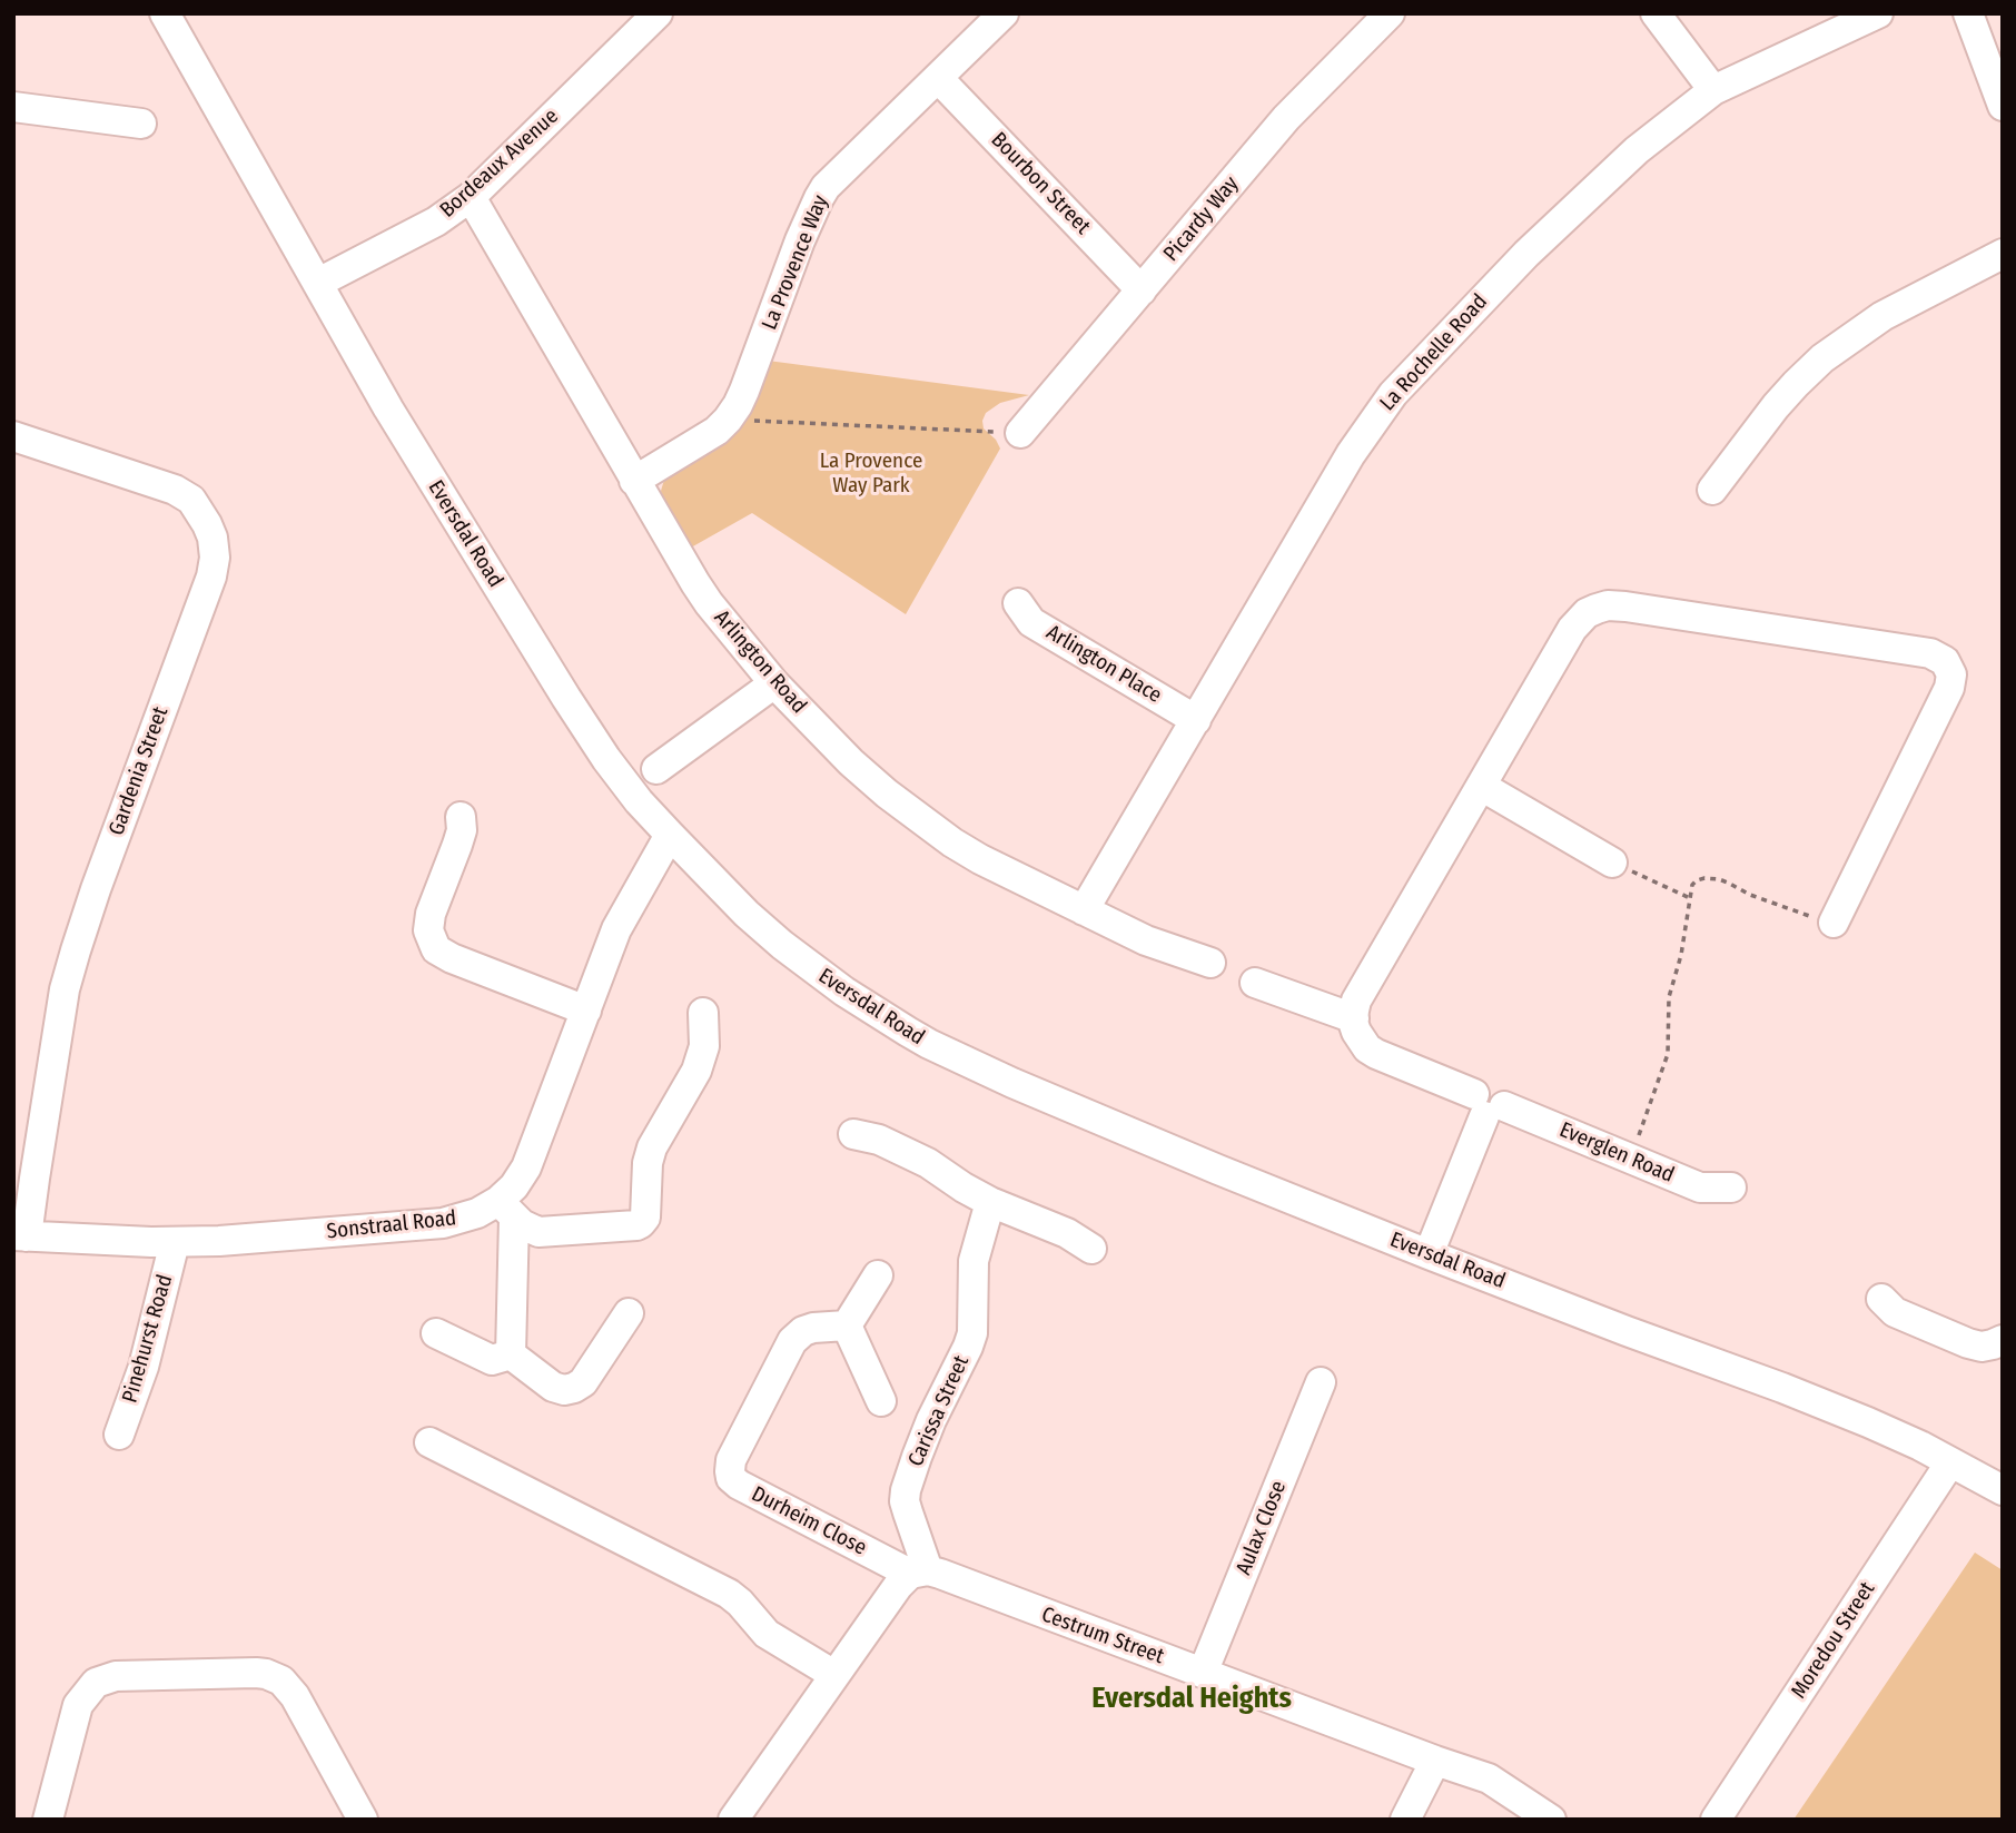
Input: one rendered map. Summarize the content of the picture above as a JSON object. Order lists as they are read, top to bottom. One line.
{"streets":{"street":["Bordeaux Avenue","Bourbon Street","Picardy Way","La Provence Way","La Rochelle Road","Eversdal Road","Arlington Road","Arlington Place","Gardenia Street","Everglen Road","Sonstraal Road","Pinehurst Road","Carissa Street","Durheim Close","Aulax Close","Cestrum Street","Moredou Street"]},"crossings":[["Bordeaux Avenue","Eversdal Road"],["Bordeaux Avenue","Arlington Road"],["Bourbon Street","Picardy Way"],["Bourbon Street","La Provence Way"],["La Provence Way","Arlington Road"],["La Rochelle Road","Arlington Road"],["La Rochelle Road","Arlington Place"],["Eversdal Road","Sonstraal Road"],["Eversdal Road","Moredou Street"],["Gardenia Street","Sonstraal Road"],["Sonstraal Road","Pinehurst Road"],["Carissa Street","Durheim Close"],["Carissa Street","Cestrum Street"],["Durheim Close","Cestrum Street"],["Aulax Close","Cestrum Street"]],"districts":["Eversdal Heights"],"parks":["La Provence Way Park"]}
